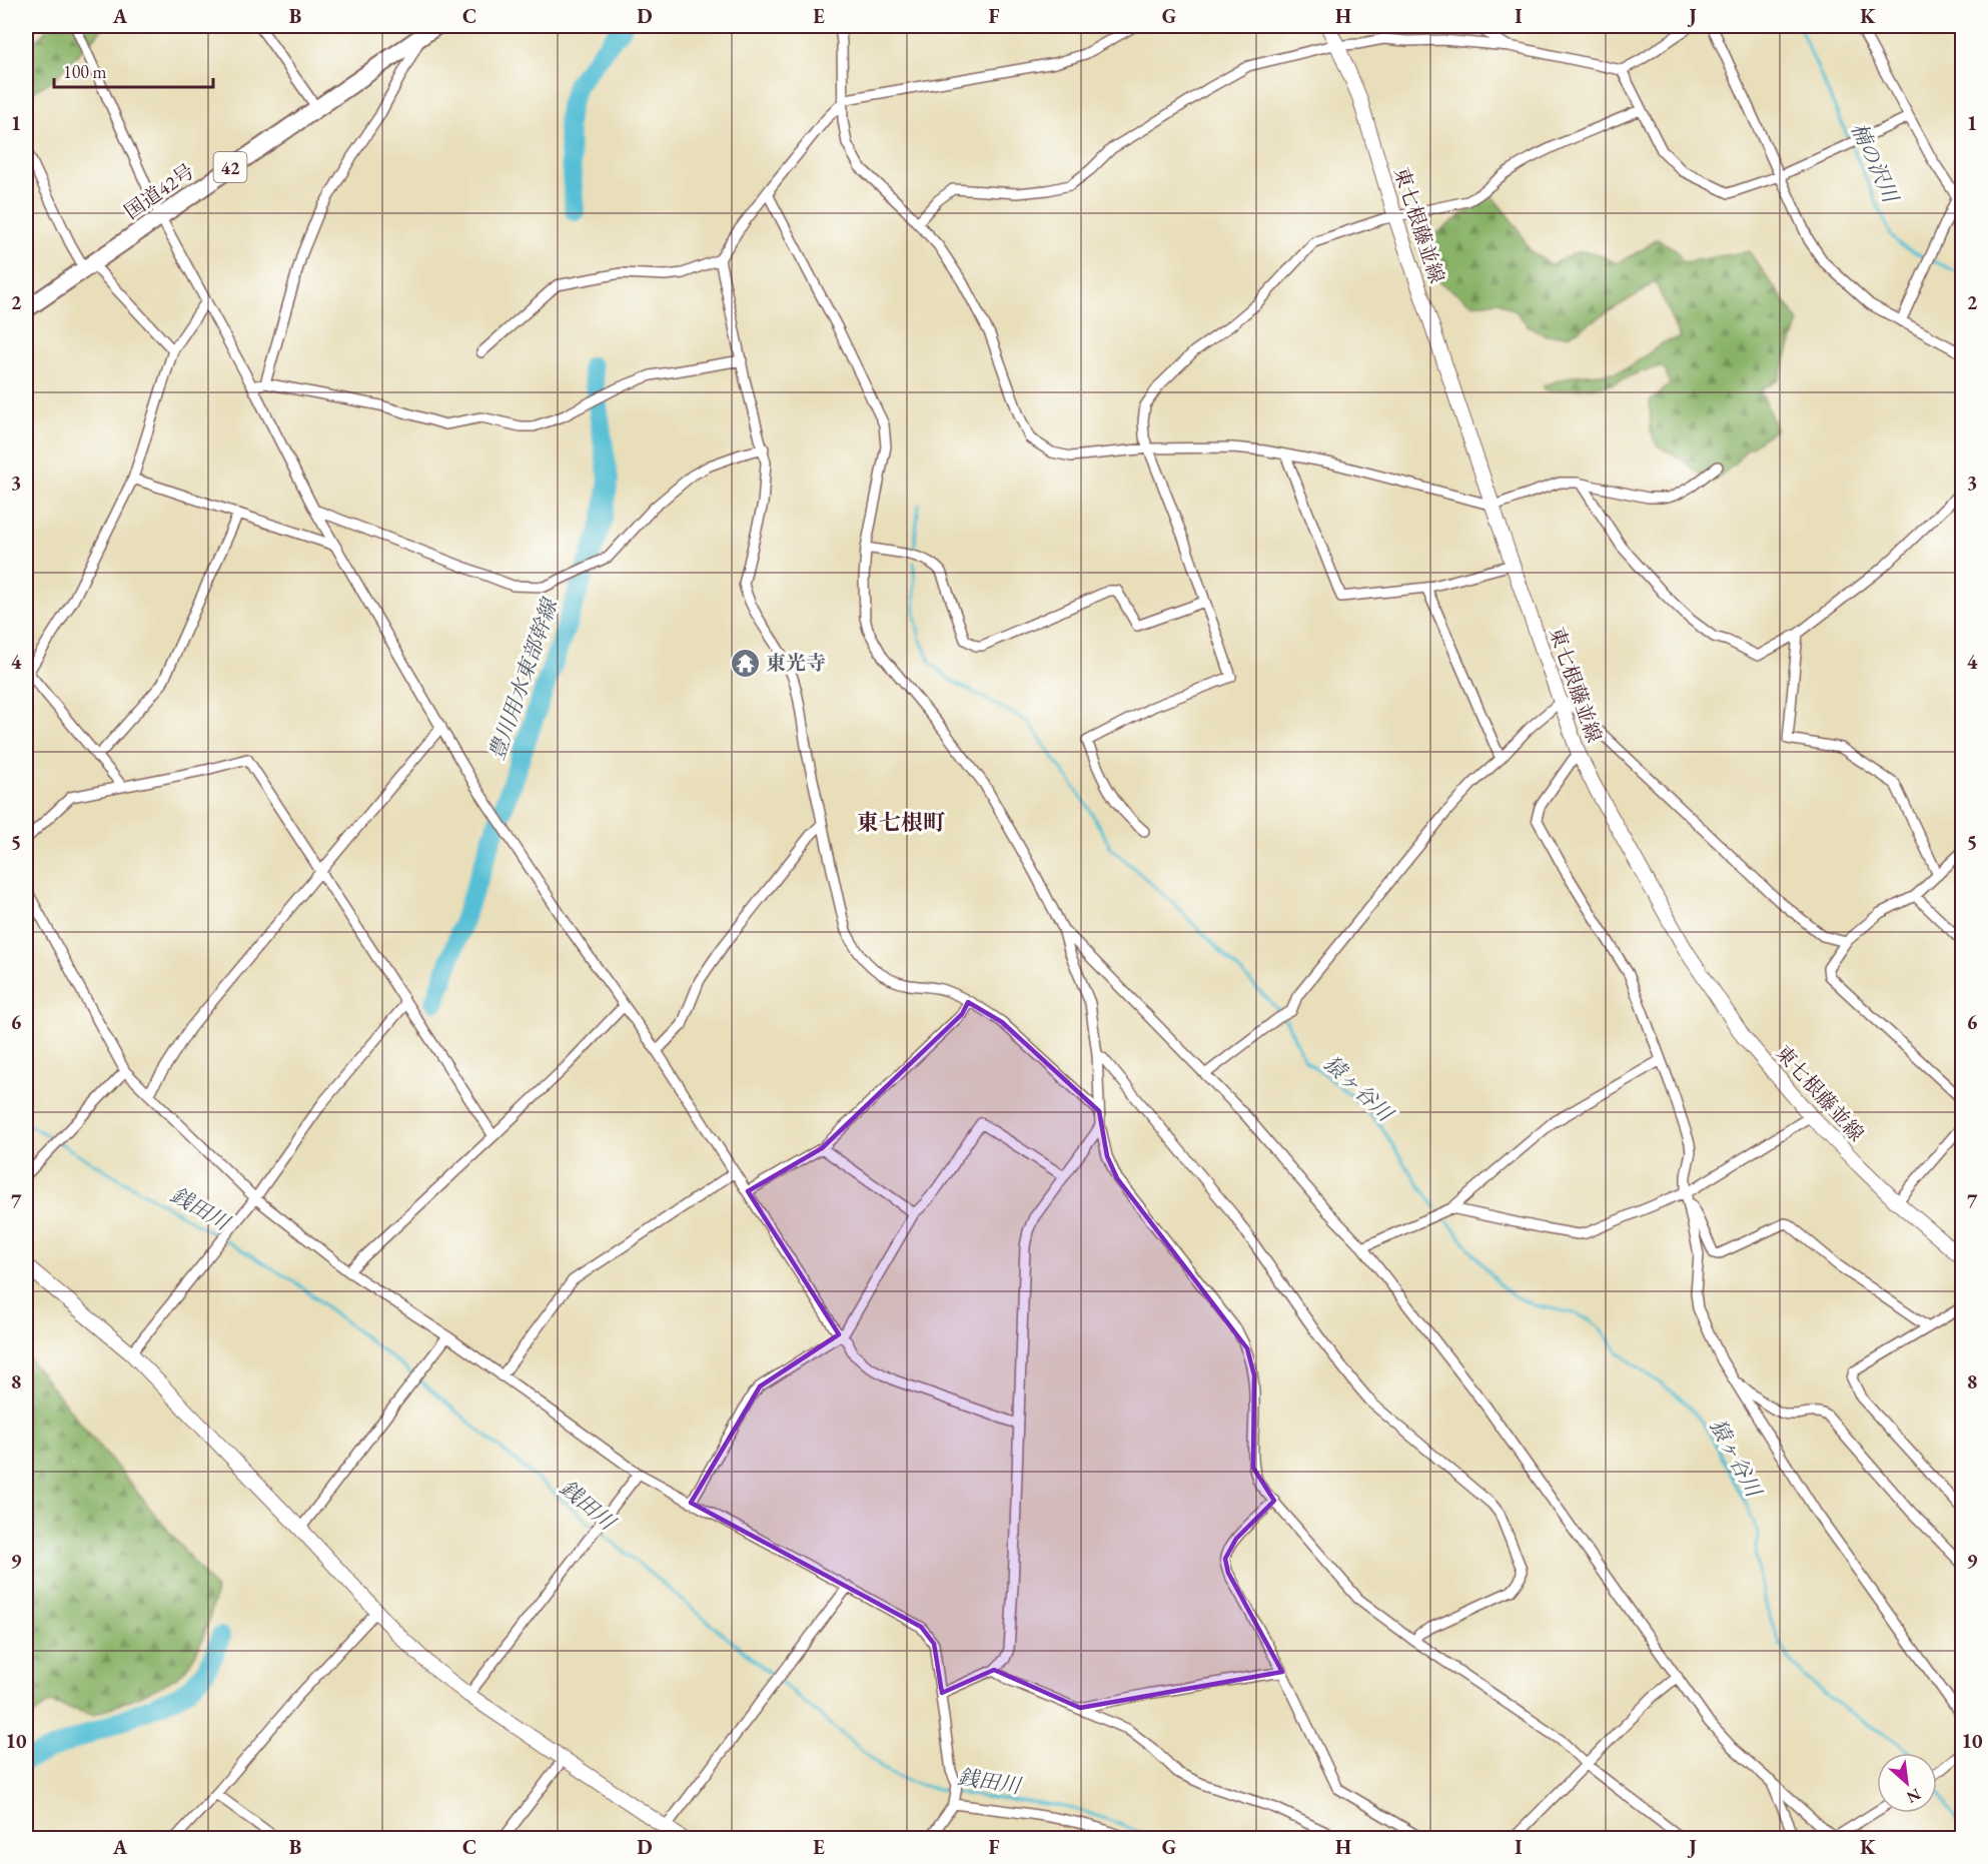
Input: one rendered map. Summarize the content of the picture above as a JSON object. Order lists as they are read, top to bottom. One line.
{"streets":{"highway":["42","国道42号"],"main road":["東七根藤並線"]},"districts":["東七根町"],"water":["楠の沢川","豊川用水東部幹線","猿ヶ谷川","銭田川"],"places":{"temple":["東光寺"]},"scale_bar":"100 m","north":"bottom right","grid":{"columns":["A","B","C","D","E","F","G","H","I","J","K"],"rows":["1","2","3","4","5","6","7","8","9","10"]}}
